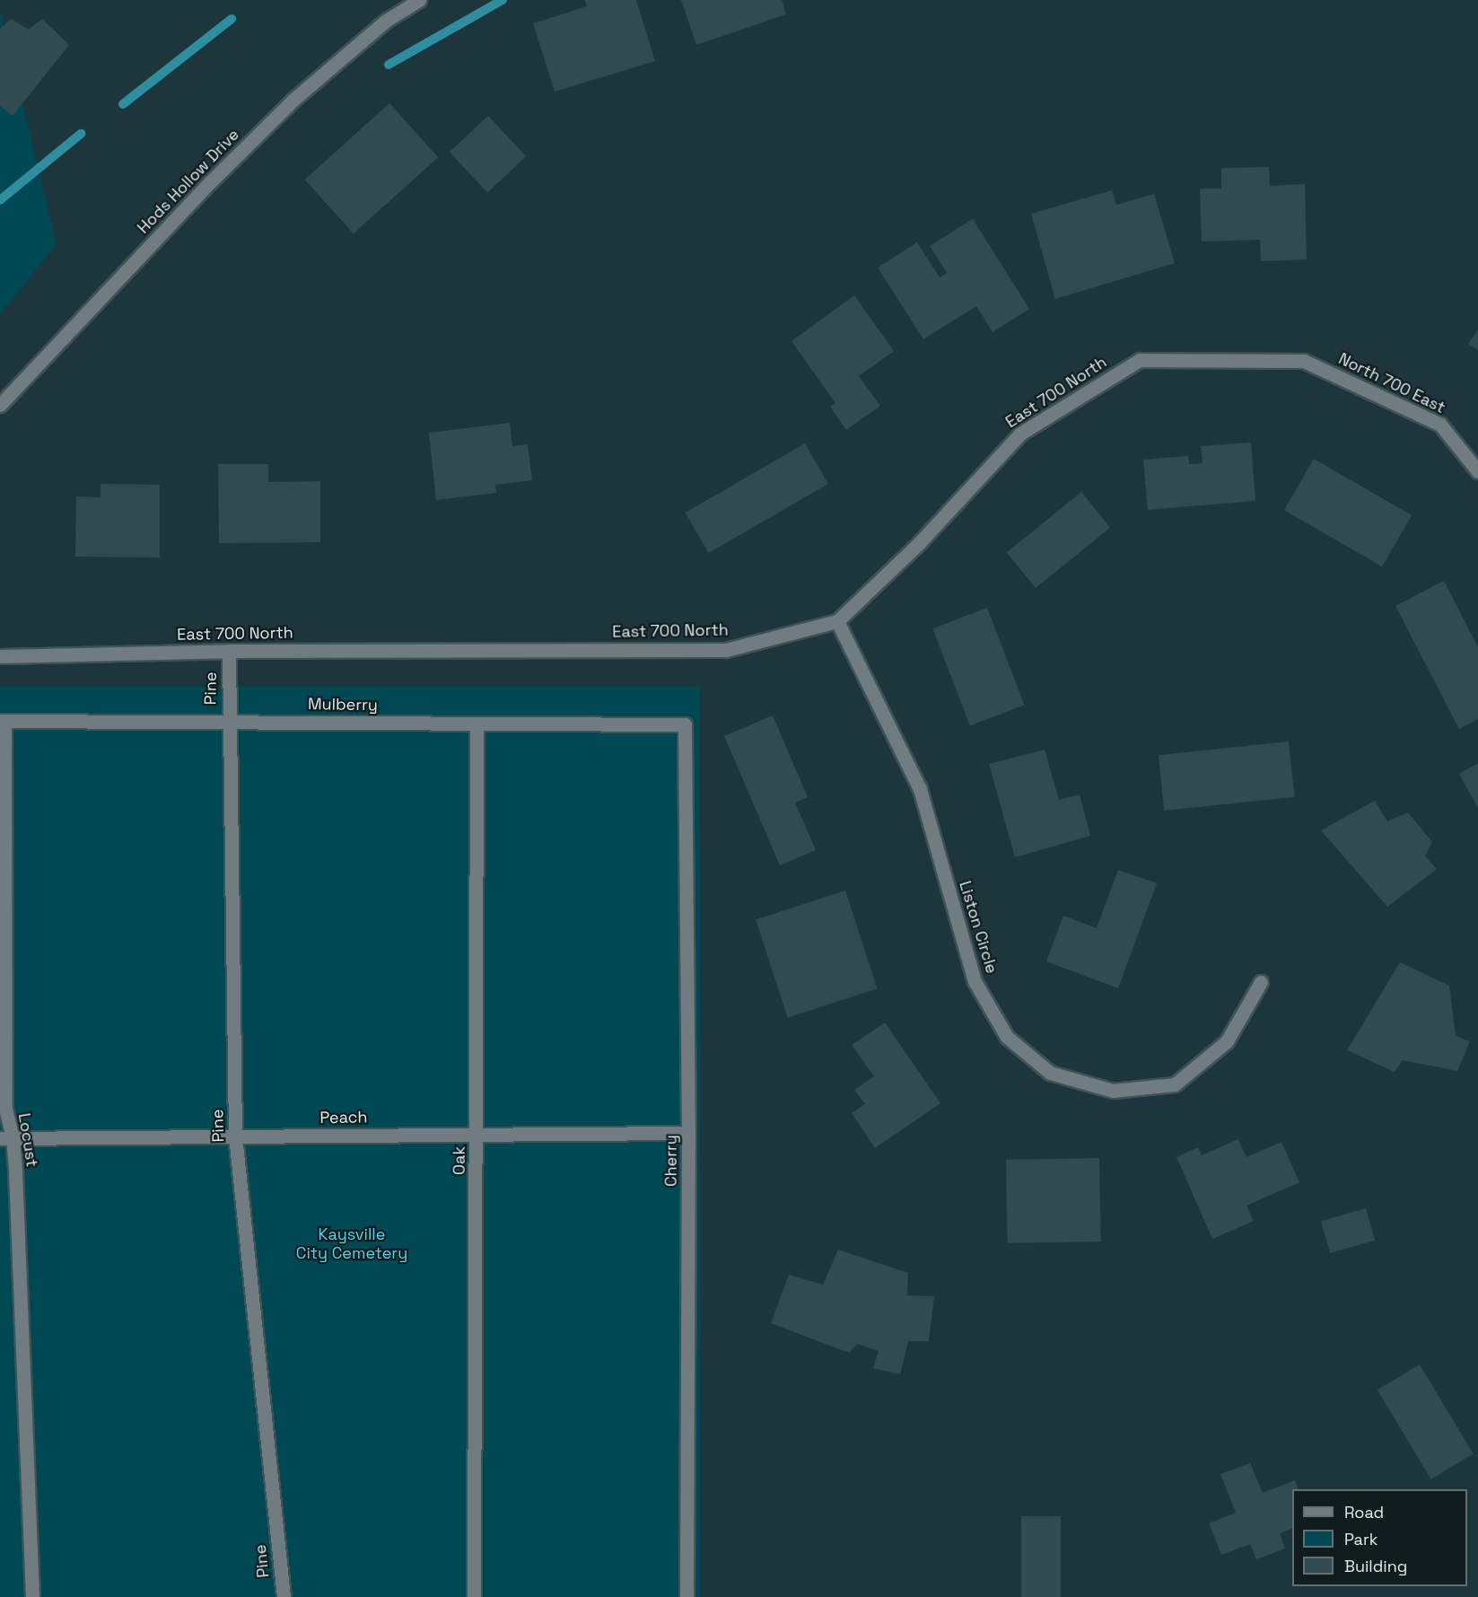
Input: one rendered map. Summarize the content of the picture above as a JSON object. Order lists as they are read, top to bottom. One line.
{"streets":{"street":["Hods Hollow Drive","North 700 East","East 700 North","Pine","Mulberry","Liston Circle","Peach","Locust","Oak","Cherry"]},"crossings":[["North 700 East","East 700 North"],["East 700 North","Pine"],["East 700 North","Liston Circle"],["Pine","Mulberry"],["Pine","Peach"],["Mulberry","Locust"],["Mulberry","Oak"],["Mulberry","Cherry"],["Peach","Locust"],["Peach","Oak"],["Peach","Cherry"]],"parks":["Kaysville City Cemetery"],"legend":["Road","Park","Building"]}
